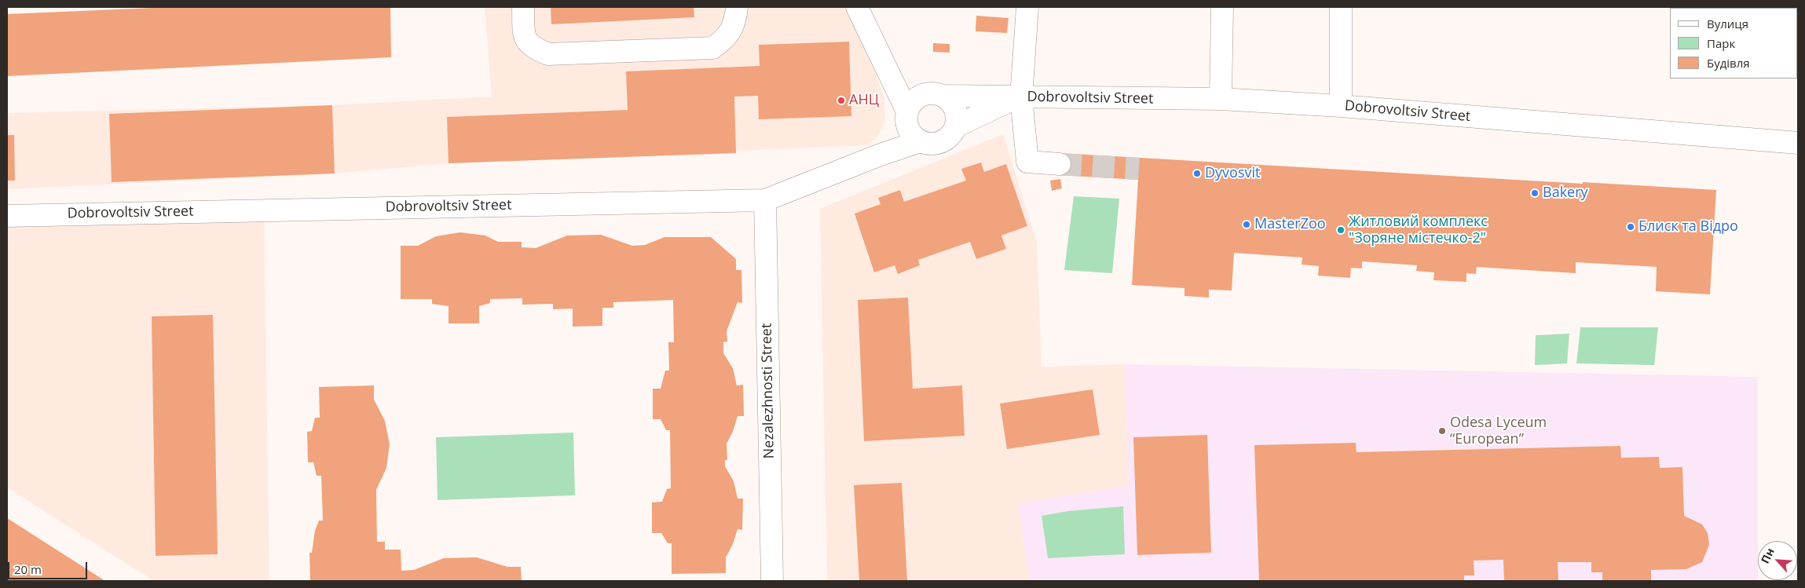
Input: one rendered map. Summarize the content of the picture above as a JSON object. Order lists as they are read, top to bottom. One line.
{"streets":{"street":["Dobrovoltsiv Street","Nezalezhnosti Street"]},"crossings":[["Dobrovoltsiv Street","Nezalezhnosti Street"]],"places":["АНЦ","Dyvosvit","Bakery","MasterZoo","Блиск та Відро","Житловий комплекс \"Зоряне містечко-2\"","Odesa Lyceum “European”"],"legend":["Вулиця","Парк","Будівля"],"scale_bar":"20 m","north":"top left"}
